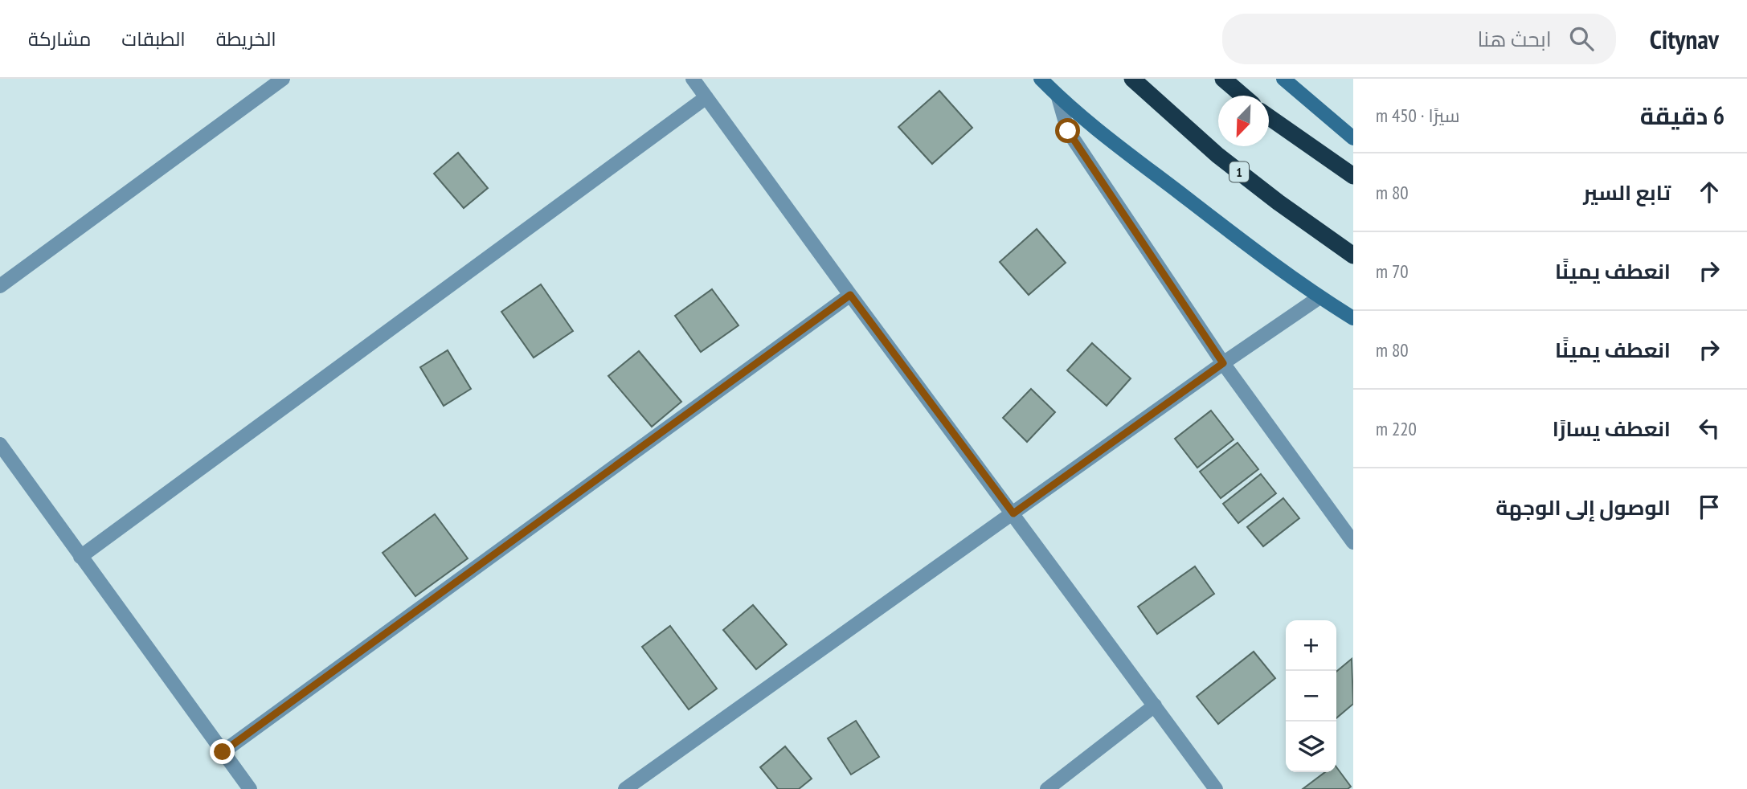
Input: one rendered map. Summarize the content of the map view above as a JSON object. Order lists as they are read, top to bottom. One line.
{"streets":{"highway":["1"]},"north":"bottom left","page":{"header":"Citynav","search":"ابحث هنا","nav":["الخريطة","الطبقات","مشاركة"],"heading":["6 دقيقة","سيرًا · 450 m"],"list":[["تابع السير","80 m"],["انعطف يمينًا","70 m"],["انعطف يمينًا","80 m"],["انعطف يسارًا","220 m"],"الوصول إلى الوجهة"],"map_buttons":["+","−"]}}
